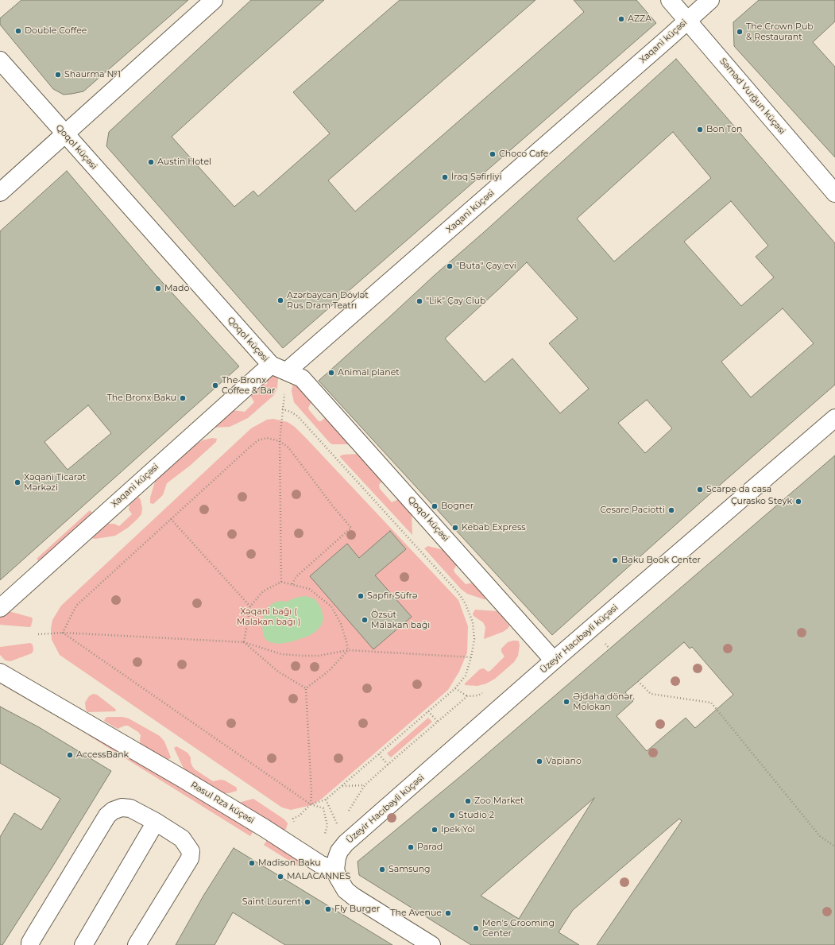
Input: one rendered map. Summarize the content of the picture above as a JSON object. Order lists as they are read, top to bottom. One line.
{"streets":{"street":["Xaqani küçəsi","Səməd Vurğun küçəsi","Qoqol küçəsi","Üzeyir Hacıbəyli küçəsi","Rəsul Rza küçəsi"]},"crossings":[["Xaqani küçəsi","Səməd Vurğun küçəsi"],["Xaqani küçəsi","Qoqol küçəsi"],["Qoqol küçəsi","Üzeyir Hacıbəyli küçəsi"],["Üzeyir Hacıbəyli küçəsi","Rəsul Rza küçəsi"]],"parks":["Xəqani bağı ( Malakan bağı )"],"places":["AZZA","Double Coffee","The Crown Pub & Restaurant","Shaurma №1","Bon Ton","Choco Cafe","Austin Hotel","İraq Səfirliyi","\"Buta\" Çay evi","Mado","Azərbaycan Dövlət Rus Dram Teatrı","\"Lik\" Çay Club","Animal planet","The Bronx Coffee & Bar","The Bronx Baku","Xəqani Ticarət Mərkəzi","Scarpe da casa","Çurasko Steyk","Bogner","Cesare Paciotti","Kebab Express","Baku Book Center","Sapfir Süfrə","Özsüt Malakan bağı","Əjdaha dönər. Molokan","AccessBank","Vapiano","Zoo Market","Studio 2","Ipek Yol","Parad","Madison Baku","Samsung","MALACANNES","Saint Laurent","Fly Burger","The Avenue","Men’s Grooming Center"]}
